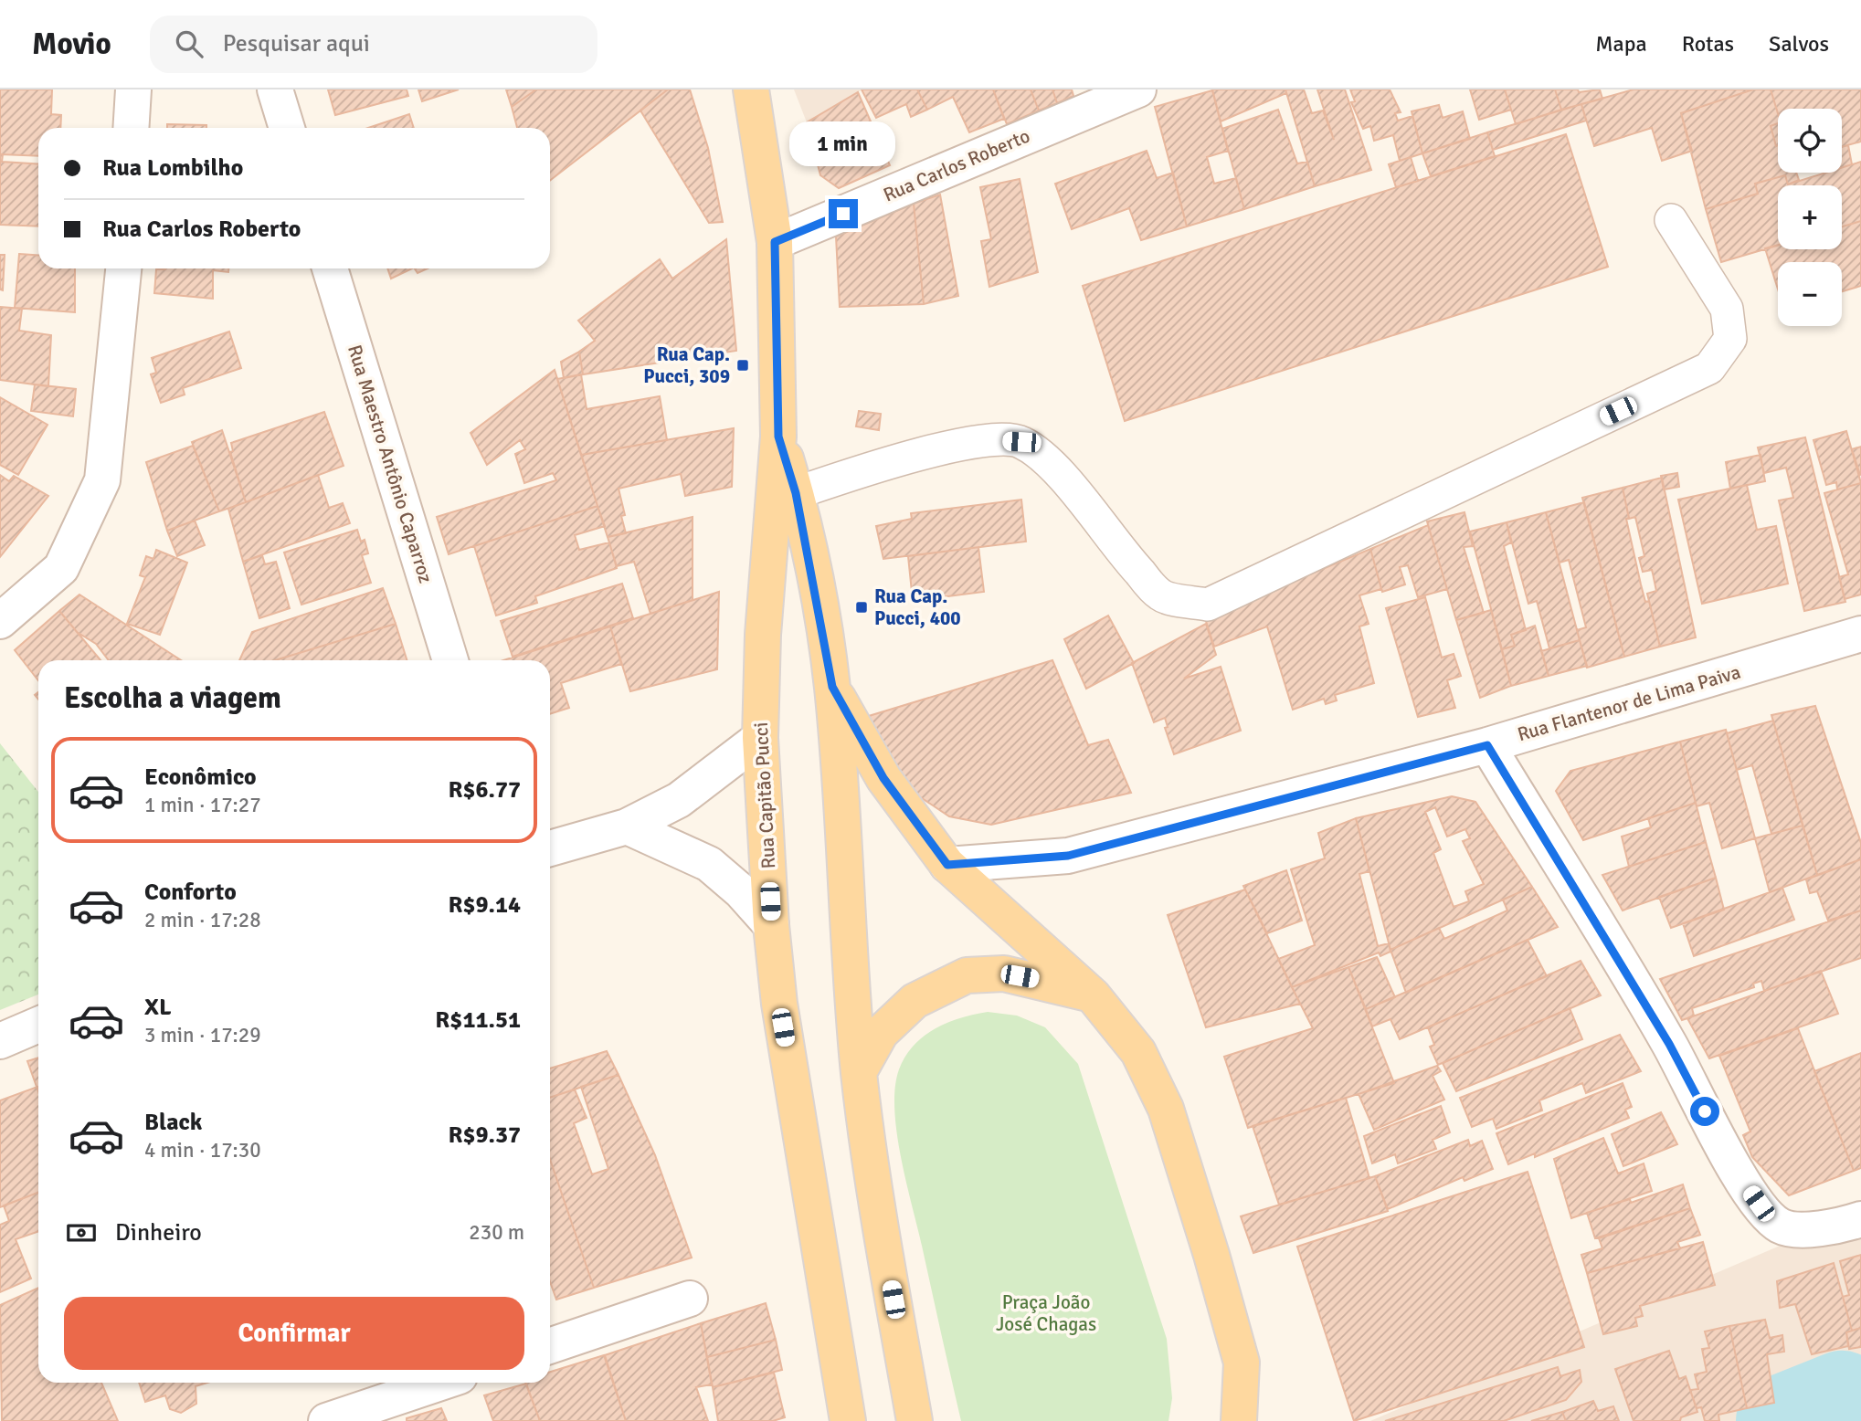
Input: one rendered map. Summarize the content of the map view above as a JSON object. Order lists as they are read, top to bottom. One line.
{"streets":{"main road":["Rua Capitão Pucci"],"street":["Rua Carlos Roberto","Rua Maestro Antônio Caparroz","Rua Flantenor de Lima Paiva"]},"crossings":[["Rua Carlos Roberto","Rua Capitão Pucci"]],"parks":["Praça João José Chagas"],"places":{"transit":["Rua Cap. Pucci, 309","Rua Cap. Pucci, 400"]},"page":{"header":"Movio","search":"Pesquisar aqui","nav":["Mapa","Rotas","Salvos"],"map_buttons":["+","−"],"bubble":"1 min","banner":["Rua Lombilho","Rua Carlos Roberto"],"heading":"Escolha a viagem","list":[{"name":"Econômico","note":"1 min · 17:27","value":"R$6.77"},{"name":"Conforto","note":"2 min · 17:28","value":"R$9.14"},{"name":"XL","note":"3 min · 17:29","value":"R$11.51"},{"name":"Black","note":"4 min · 17:30","value":"R$9.37"}],"pay":["Dinheiro","230 m"],"buttons":"Confirmar"}}
